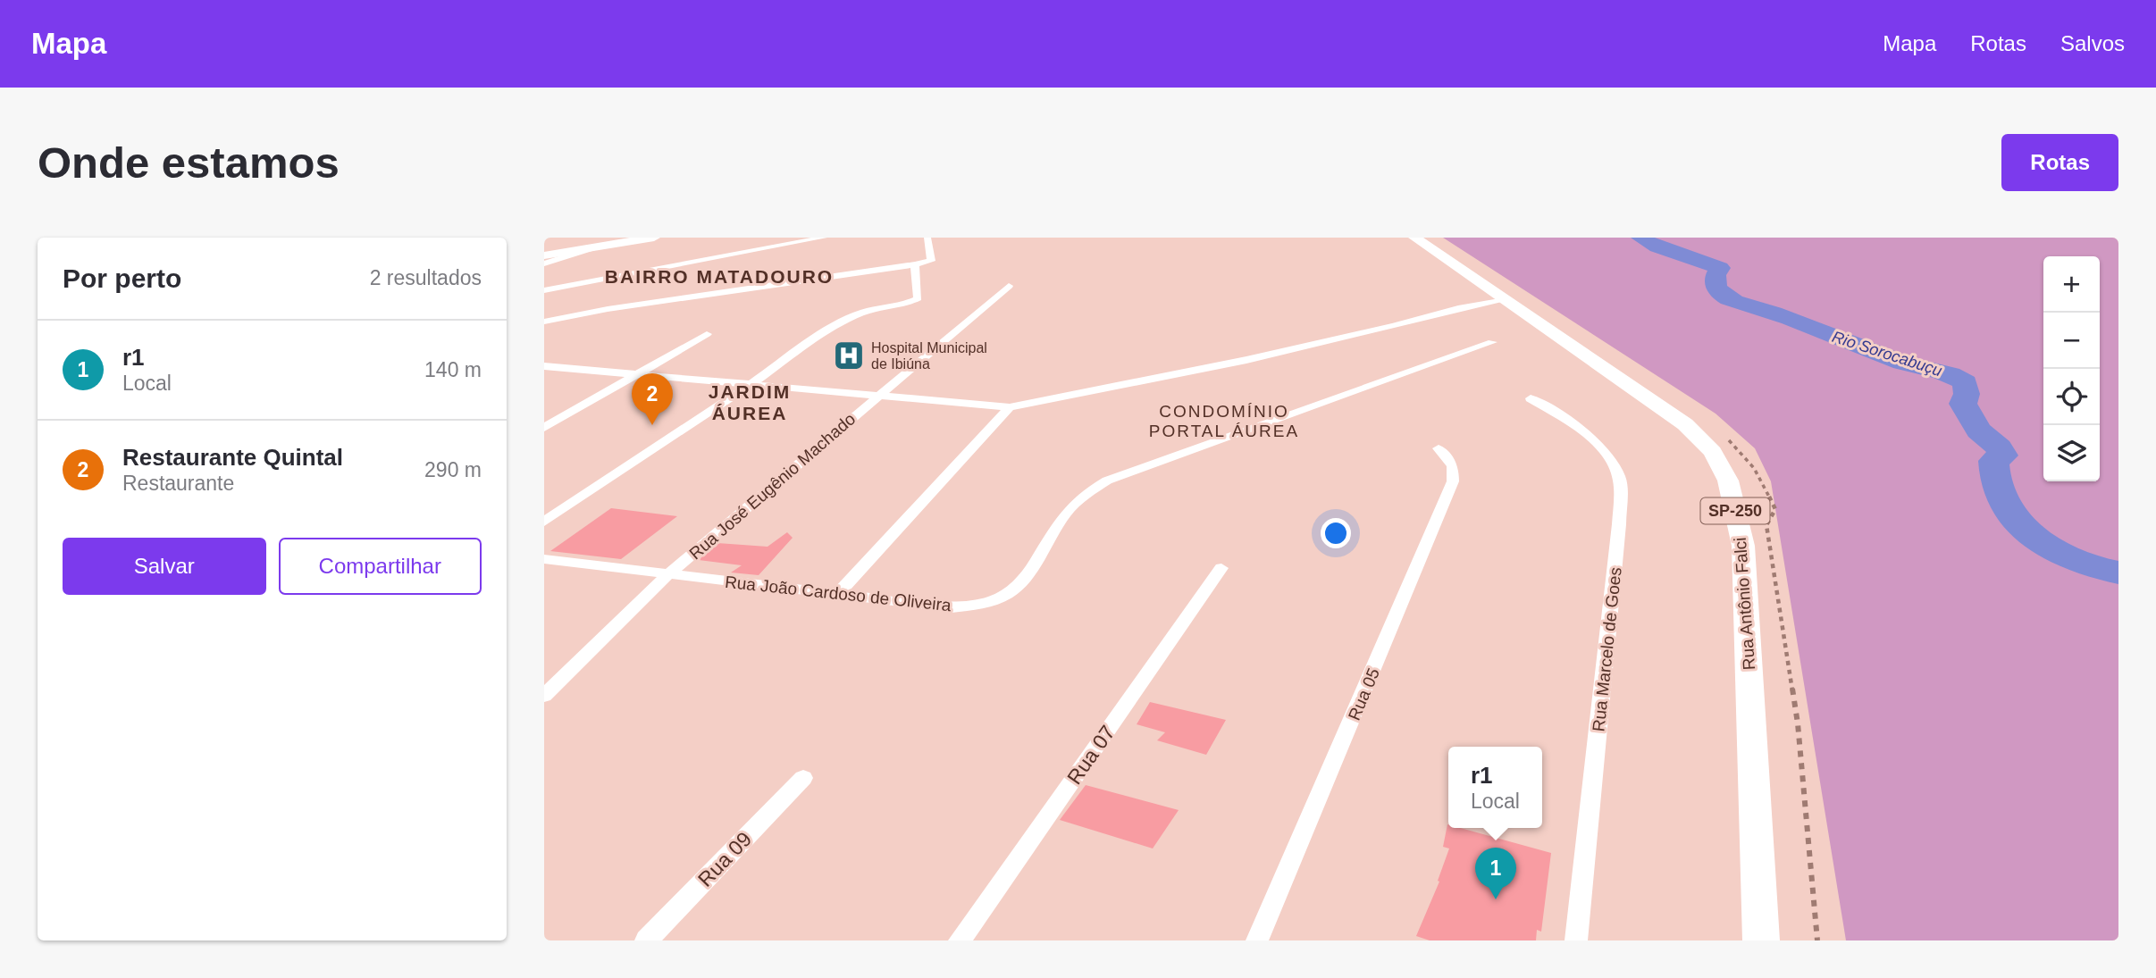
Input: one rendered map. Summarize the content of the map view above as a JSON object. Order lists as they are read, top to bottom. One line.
{"streets":{"main road":["SP-250","Rua Antônio Falci"],"street":["Rua José Eugênio Machado","Rua João Cardoso de Oliveira","Rua Marcelo de Goes","Rua 05","Rua 07","Rua 09"]},"crossings":[["Rua José Eugênio Machado","Rua João Cardoso de Oliveira"]],"districts":["BAIRRO MATADOURO","JARDIM ÁUREA","CONDOMÍNIO PORTAL ÁUREA"],"water":["Rio Sorocabuçu"],"places":{"hospital":["Hospital Municipal de Ibiúna"]},"page":{"header":"Mapa","nav":["Mapa","Rotas","Salvos"],"buttons":["Rotas",["Salvar","Compartilhar"]],"title":"Onde estamos","heading":["Por perto","2 resultados"],"map_buttons":["+","−"],"list":[{"mark":"1","name":"r1","note":"Local","value":"140 m"},{"mark":"2","name":"Restaurante Quintal","note":"Restaurante","value":"290 m"}],"pins":["2","1"],"popup":["r1","Local"]}}
